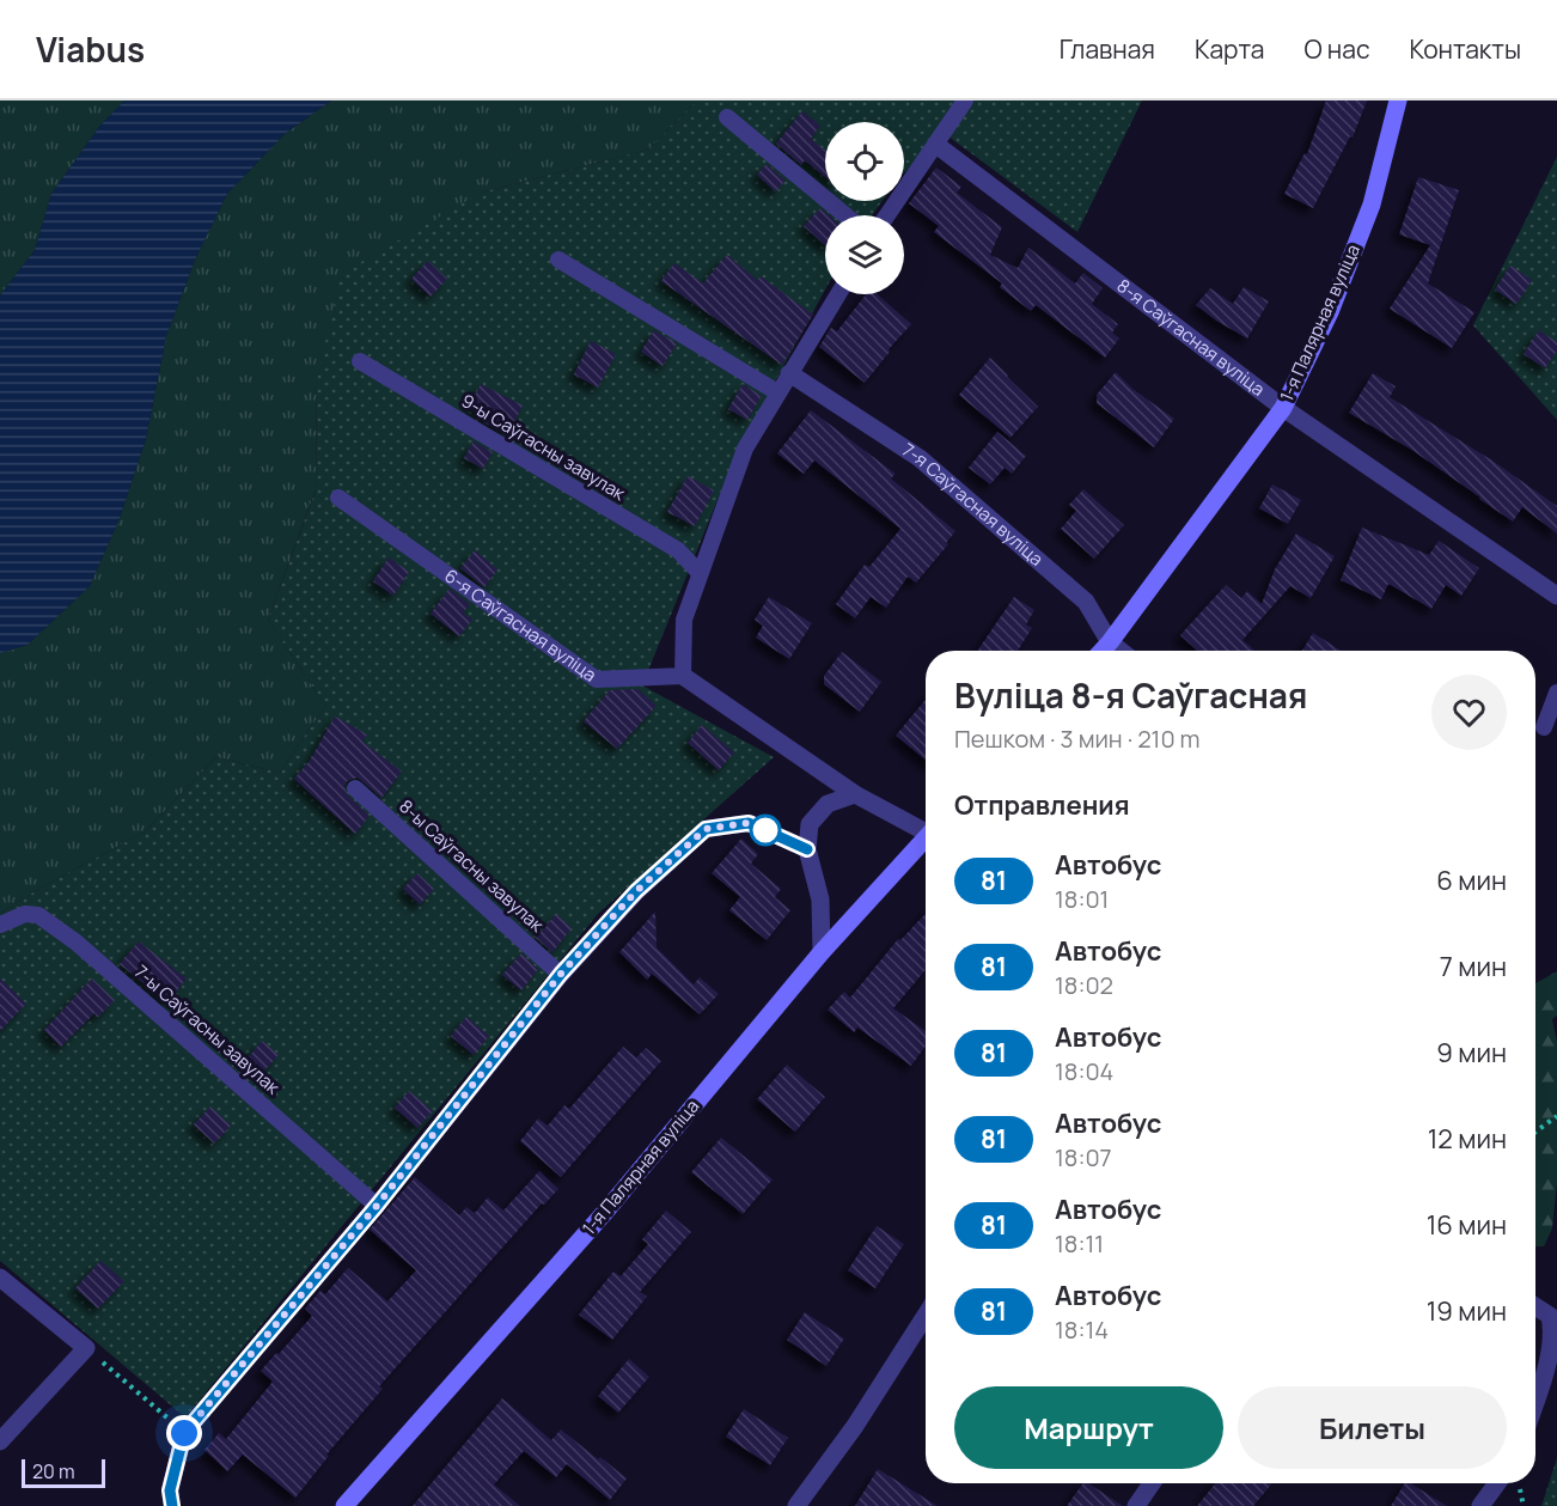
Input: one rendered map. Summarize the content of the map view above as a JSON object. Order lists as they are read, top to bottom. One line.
{"streets":{"street":["1-я Палярная вуліца","8-я Саўгасная вуліца","7-я Саўгасная вуліца"],"lane":["9-ы Саўгасны завулак","6-я Саўгасная вуліца","8-ы Саўгасны завулак","7-ы Саўгасны завулак"]},"crossings":[["1-я Палярная вуліца","8-я Саўгасная вуліца"],["1-я Палярная вуліца","7-я Саўгасная вуліца"]],"lines":["bus line 81"],"scale_bar":"20 m","page":{"header":"Viabus","nav":["Главная","Карта","О нас","Контакты"],"heading":[["Вуліца 8-я Саўгасная","Пешком · 3 мин · 210 m"],"Отправления"],"list":[{"mark":"81","name":"Автобус","note":"18:01","value":"6 мин"},{"mark":"81","name":"Автобус","note":"18:02","value":"7 мин"},{"mark":"81","name":"Автобус","note":"18:04","value":"9 мин"},{"mark":"81","name":"Автобус","note":"18:07","value":"12 мин"},{"mark":"81","name":"Автобус","note":"18:11","value":"16 мин"},{"mark":"81","name":"Автобус","note":"18:14","value":"19 мин"}],"buttons":["Маршрут","Билеты"],"scale":"20 m"}}
